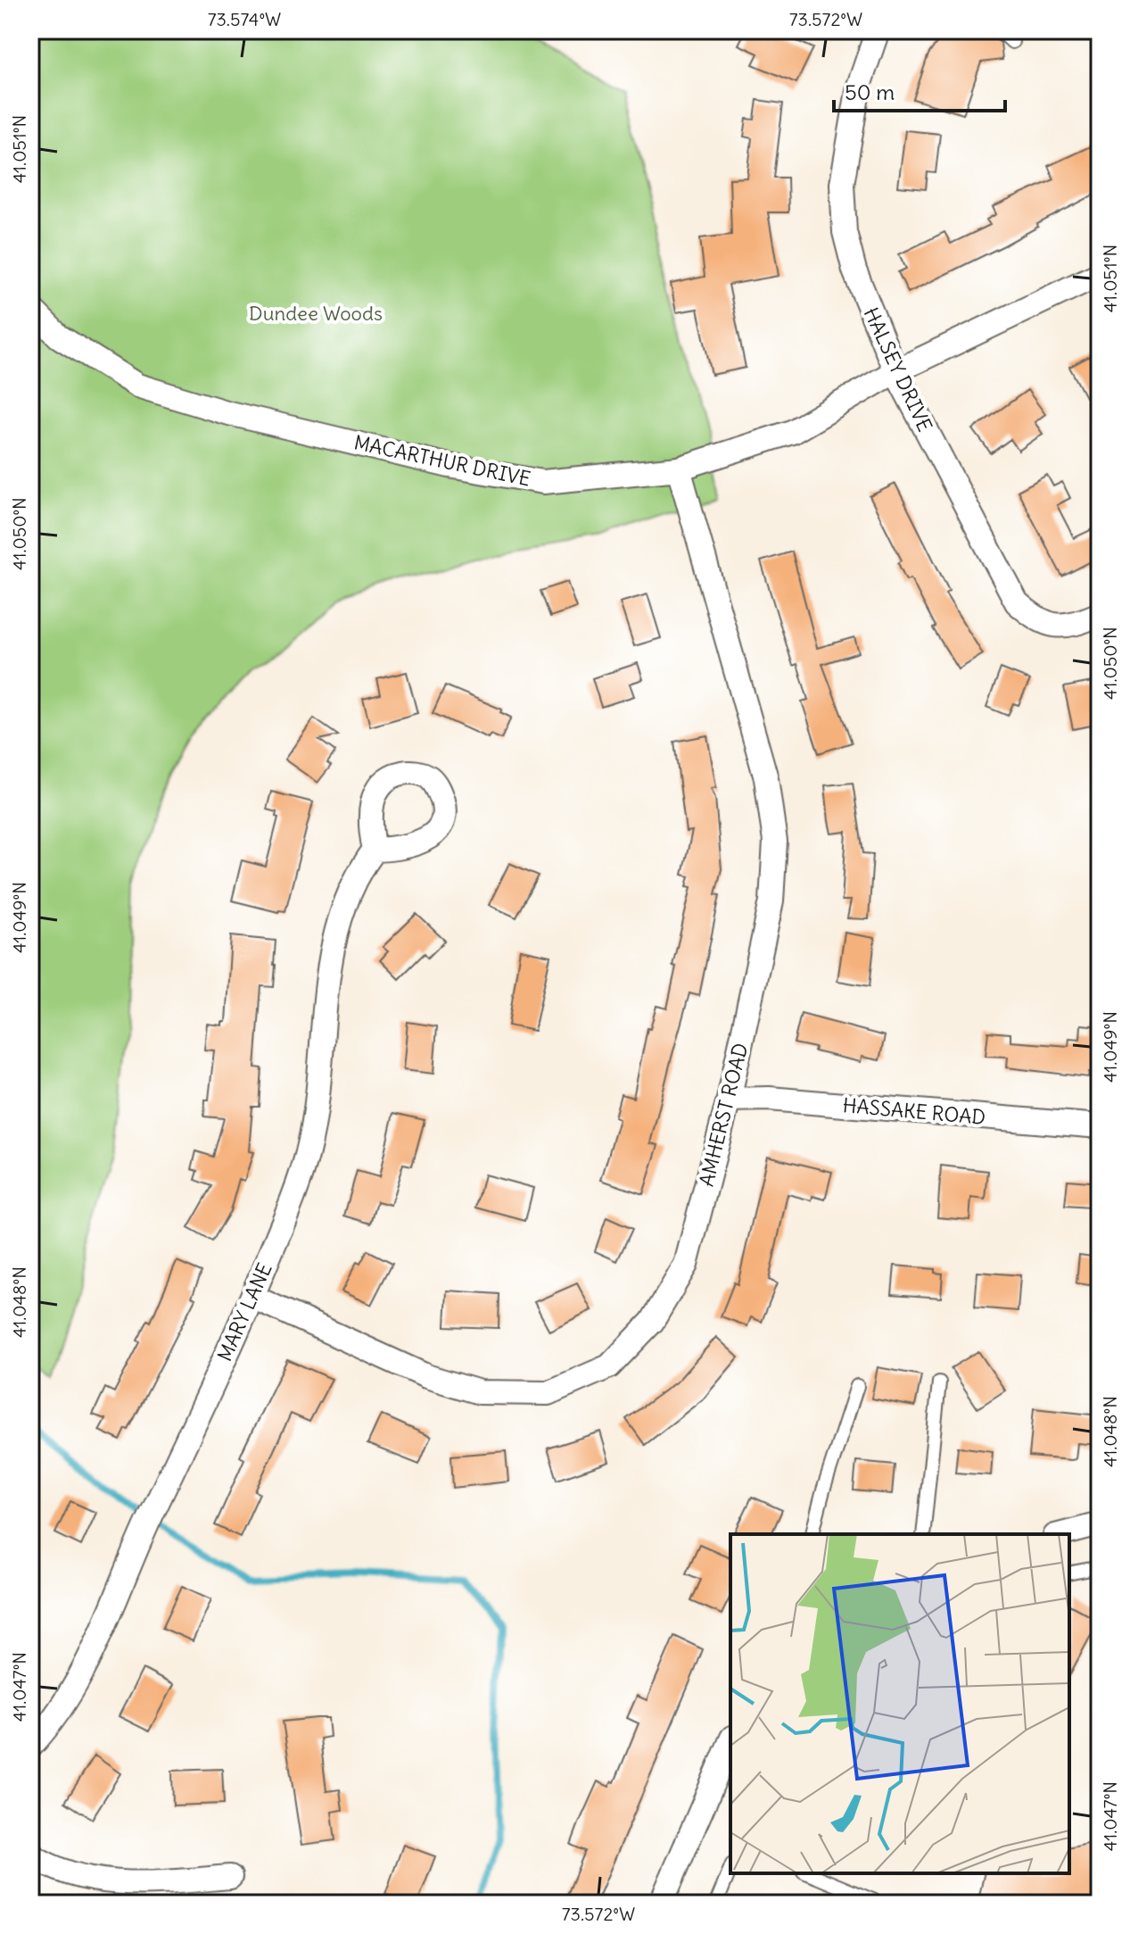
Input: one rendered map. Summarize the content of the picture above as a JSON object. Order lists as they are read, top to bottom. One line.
{"streets":{"street":["HALSEY DRIVE","MACARTHUR DRIVE","HASSAKE ROAD","AMHERST ROAD","MARY LANE"]},"crossings":[["HALSEY DRIVE","MACARTHUR DRIVE"],["MACARTHUR DRIVE","AMHERST ROAD"],["HASSAKE ROAD","AMHERST ROAD"],["AMHERST ROAD","MARY LANE"]],"parks":["Dundee Woods"],"scale_bar":"50 m","coordinates":["73.574°W","73.572°W","41.051°N","41.050°N","41.049°N","41.048°N","41.047°N"]}
